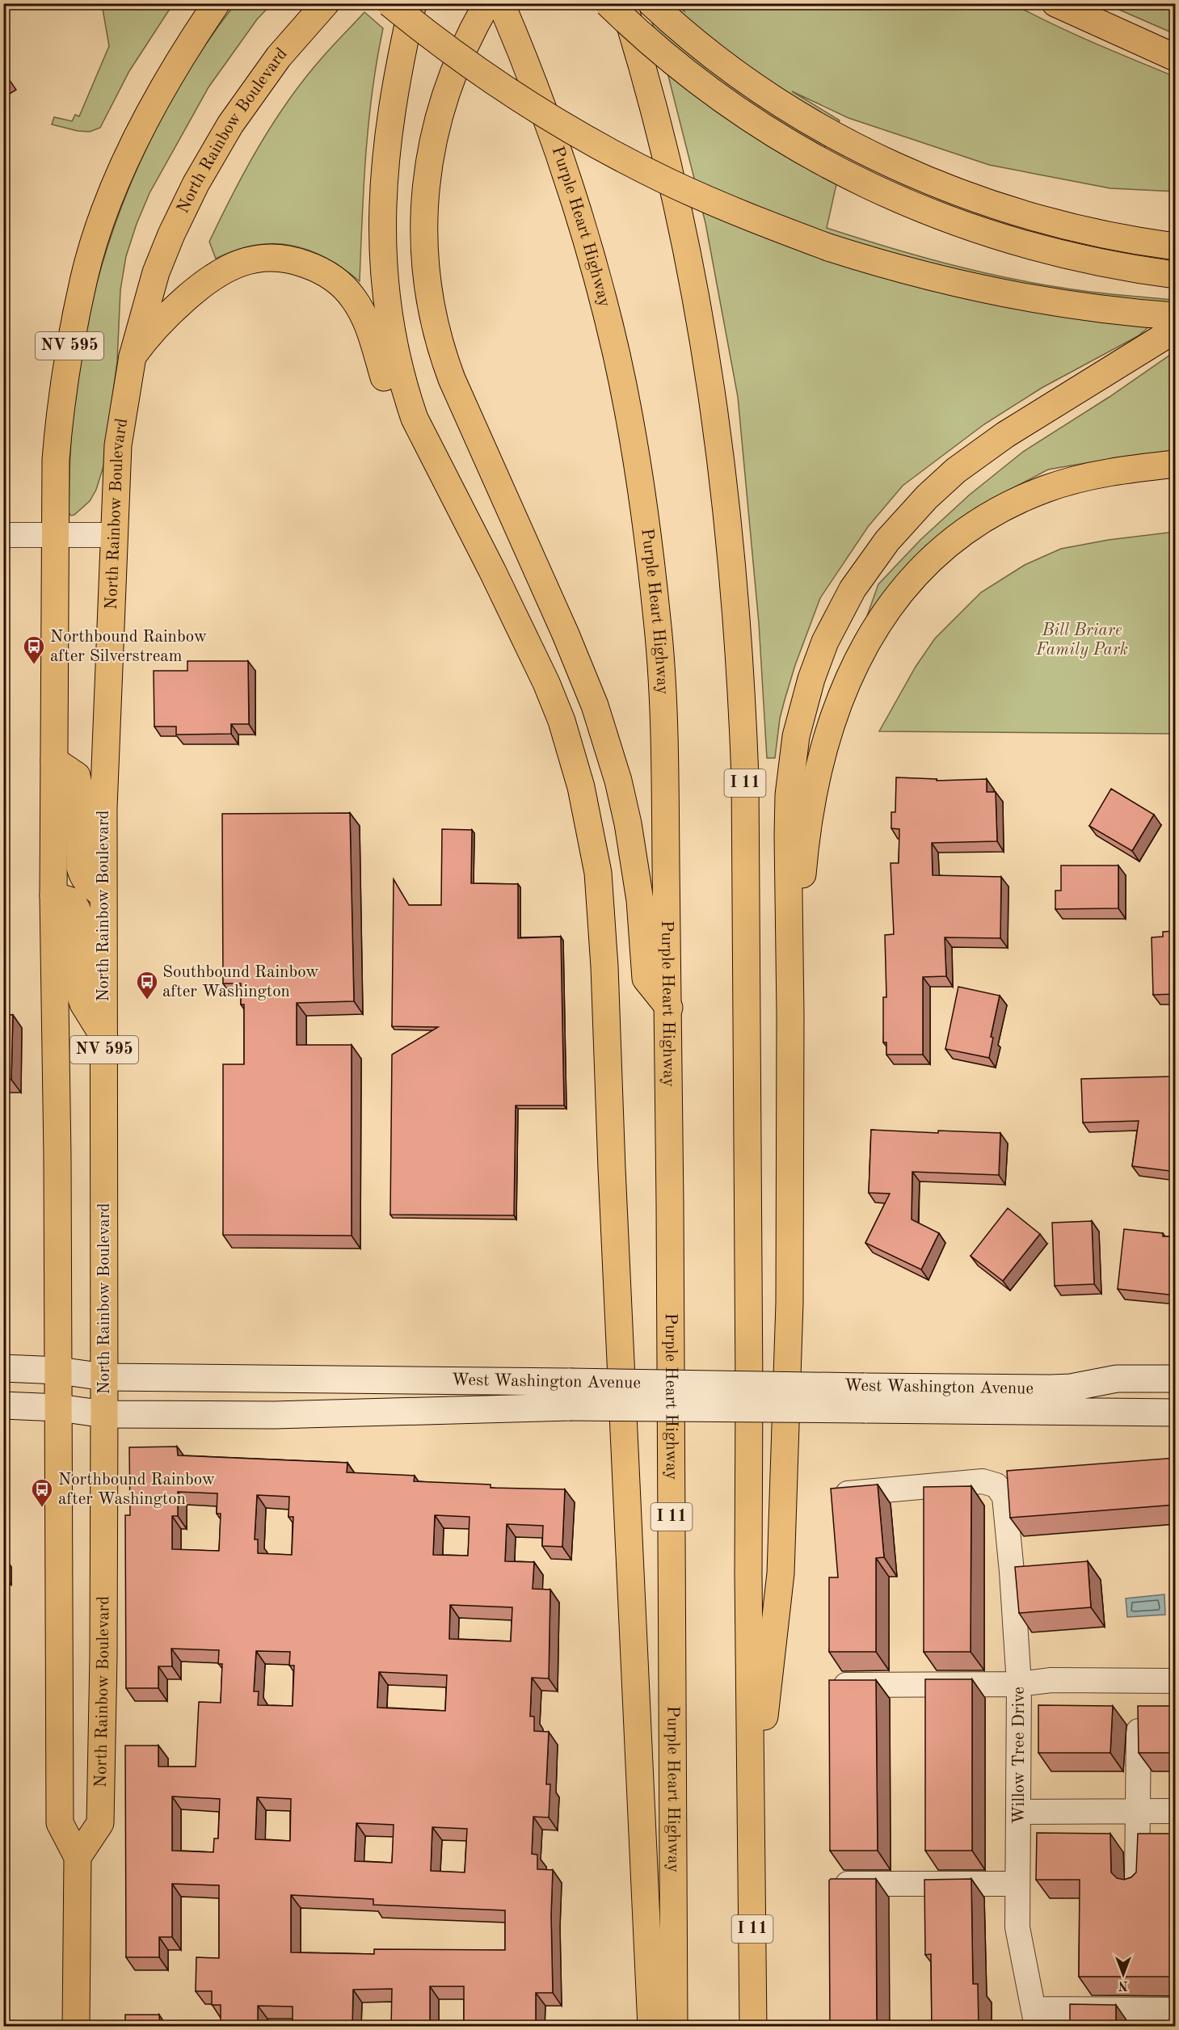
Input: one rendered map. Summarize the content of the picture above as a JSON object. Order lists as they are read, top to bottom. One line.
{"streets":{"main road":["North Rainbow Boulevard","Purple Heart Highway","NV 595","I 11","West Washington Avenue"],"street":["Willow Tree Drive"]},"crossings":[["North Rainbow Boulevard","West Washington Avenue"],["NV 595","West Washington Avenue"]],"parks":["Bill Briare Family Park"],"places":{"bus stop":["Northbound Rainbow after Silverstream","Southbound Rainbow after Washington","Northbound Rainbow after Washington"]},"north":"bottom"}
